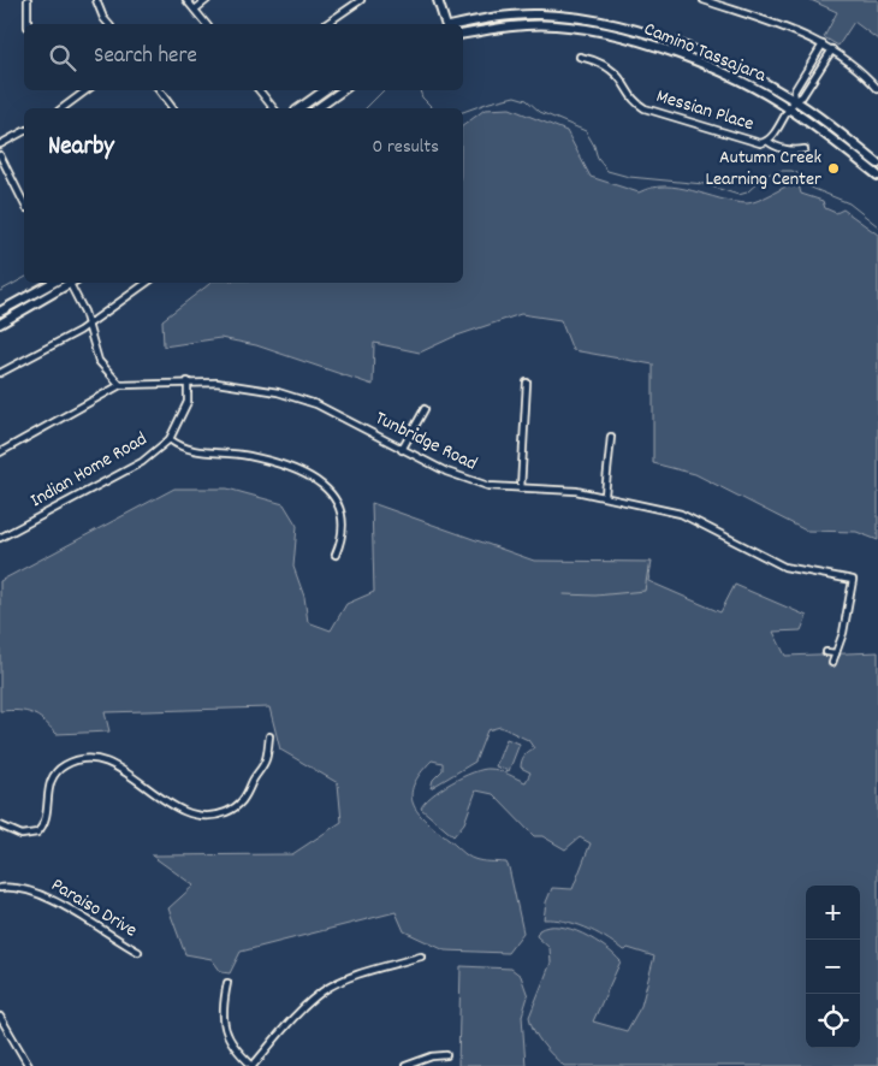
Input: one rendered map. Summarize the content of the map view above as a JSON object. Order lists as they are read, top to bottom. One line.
{"streets":{"main road":["Camino Tassajara"],"street":["Messian Place","Tunbridge Road","Indian Home Road","Paraiso Drive"]},"crossings":[["Camino Tassajara","Messian Place"],["Tunbridge Road","Indian Home Road"]],"places":["Autumn Creek Learning Center"],"page":{"search":"Search here","heading":["Nearby","0 results"],"map_buttons":["+","−"]}}
